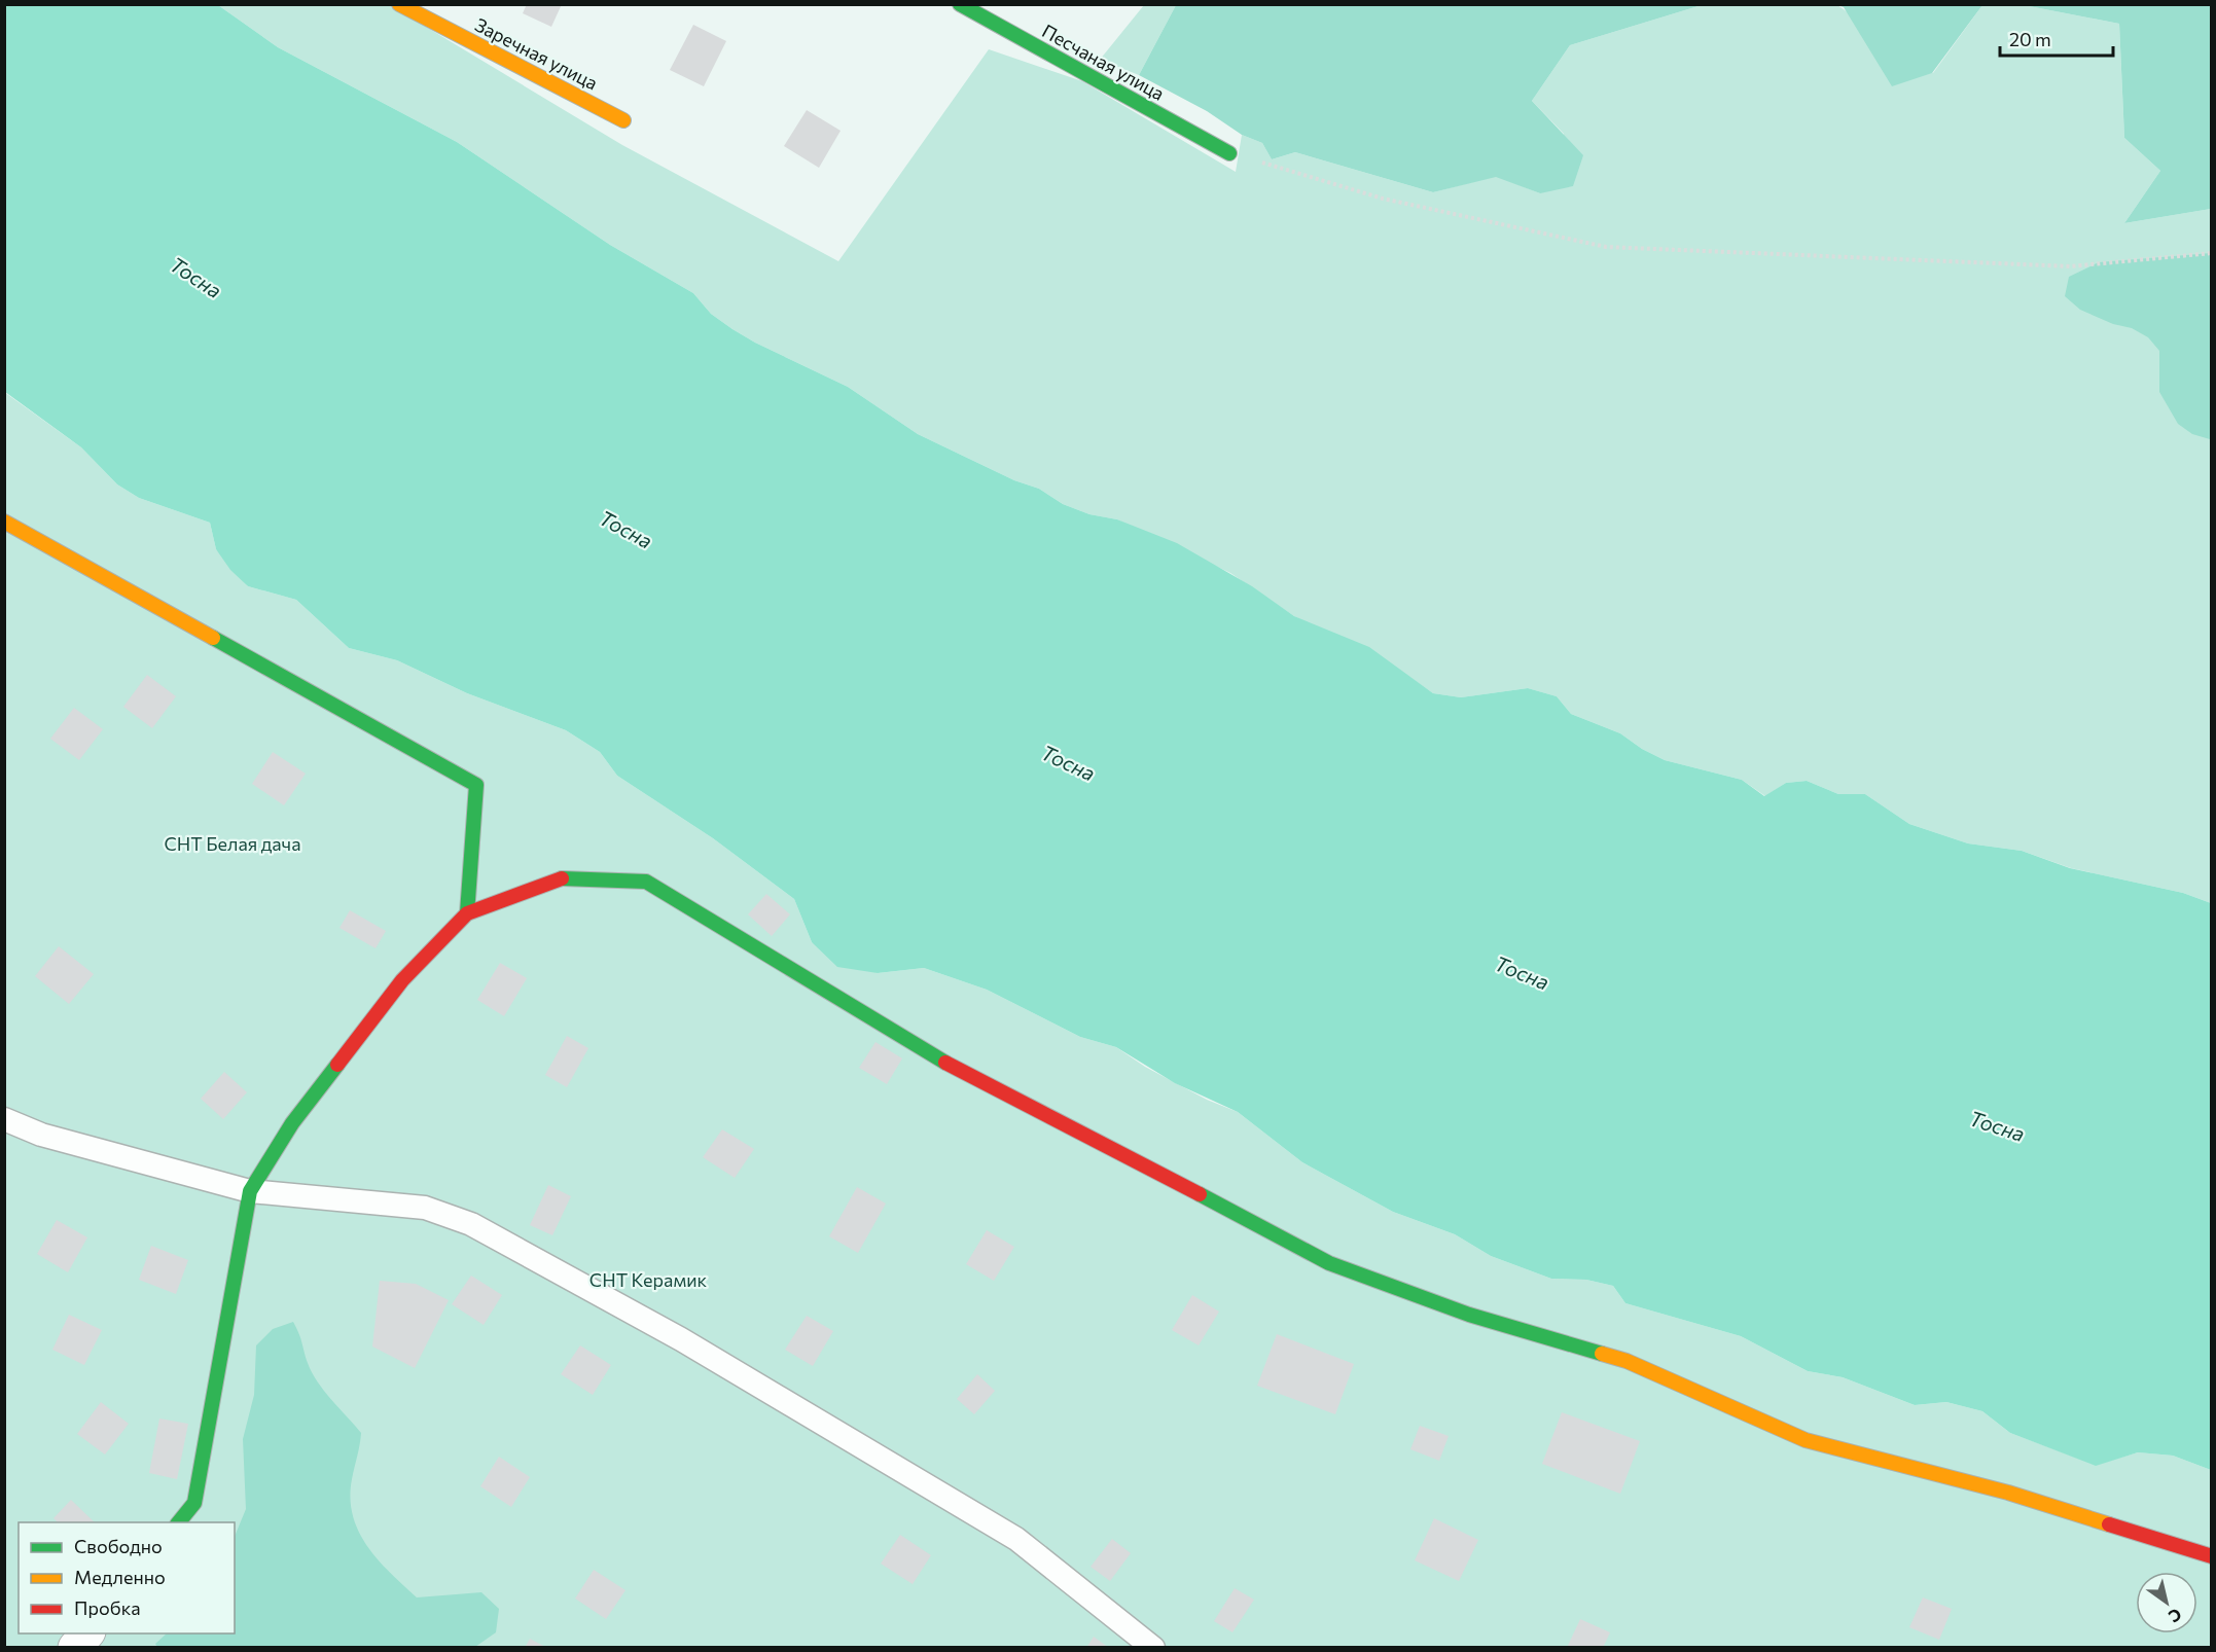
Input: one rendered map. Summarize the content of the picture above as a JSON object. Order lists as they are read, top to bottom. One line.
{"streets":{"street":["Заречная улица","Песчаная улица"]},"water":["Тосна"],"parks":["СНТ Белая дача","СНТ Керамик"],"legend":["Свободно","Медленно","Пробка"],"scale_bar":"20 m","north":"bottom right"}
